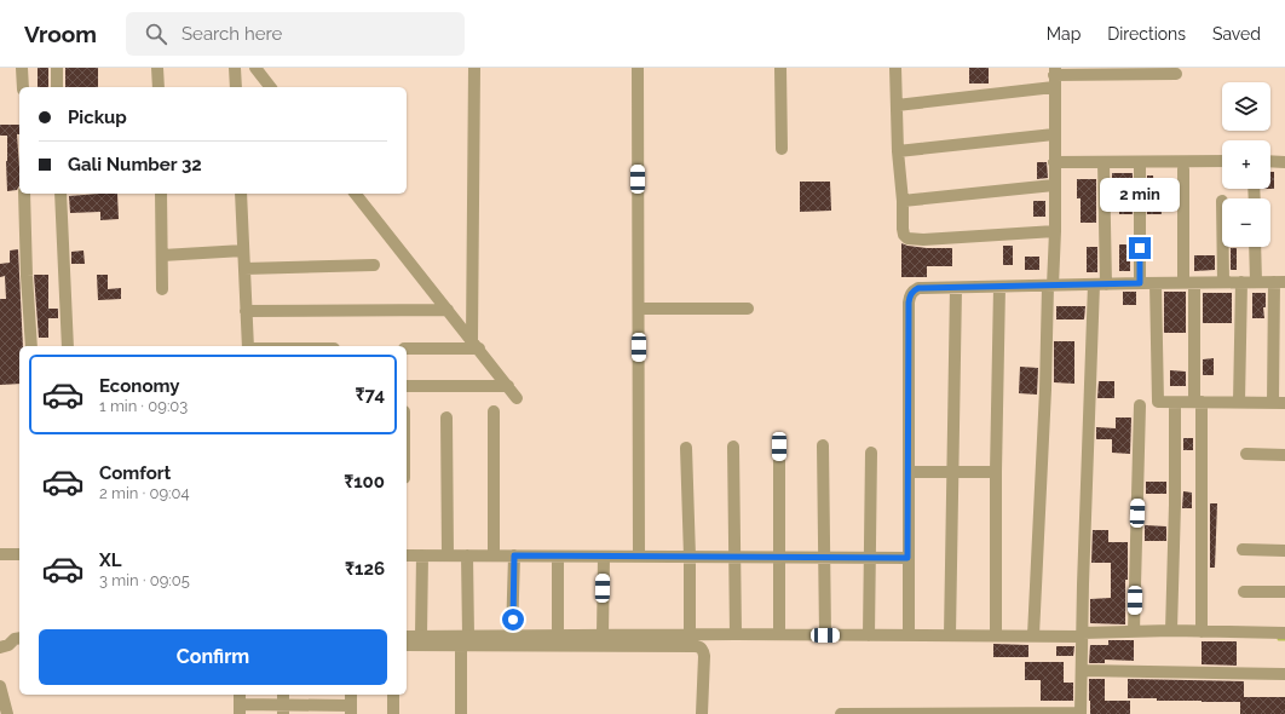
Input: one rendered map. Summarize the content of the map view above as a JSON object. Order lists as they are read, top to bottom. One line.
{"page":{"header":"Vroom","search":"Search here","nav":["Map","Directions","Saved"],"map_buttons":["+","−"],"banner":["Pickup","Gali Number 32"],"bubble":"2 min","list":[{"name":"Economy","note":"1 min · 09:03","value":"₹74"},{"name":"Comfort","note":"2 min · 09:04","value":"₹100"},{"name":"XL","note":"3 min · 09:05","value":"₹126"}],"buttons":"Confirm"}}
